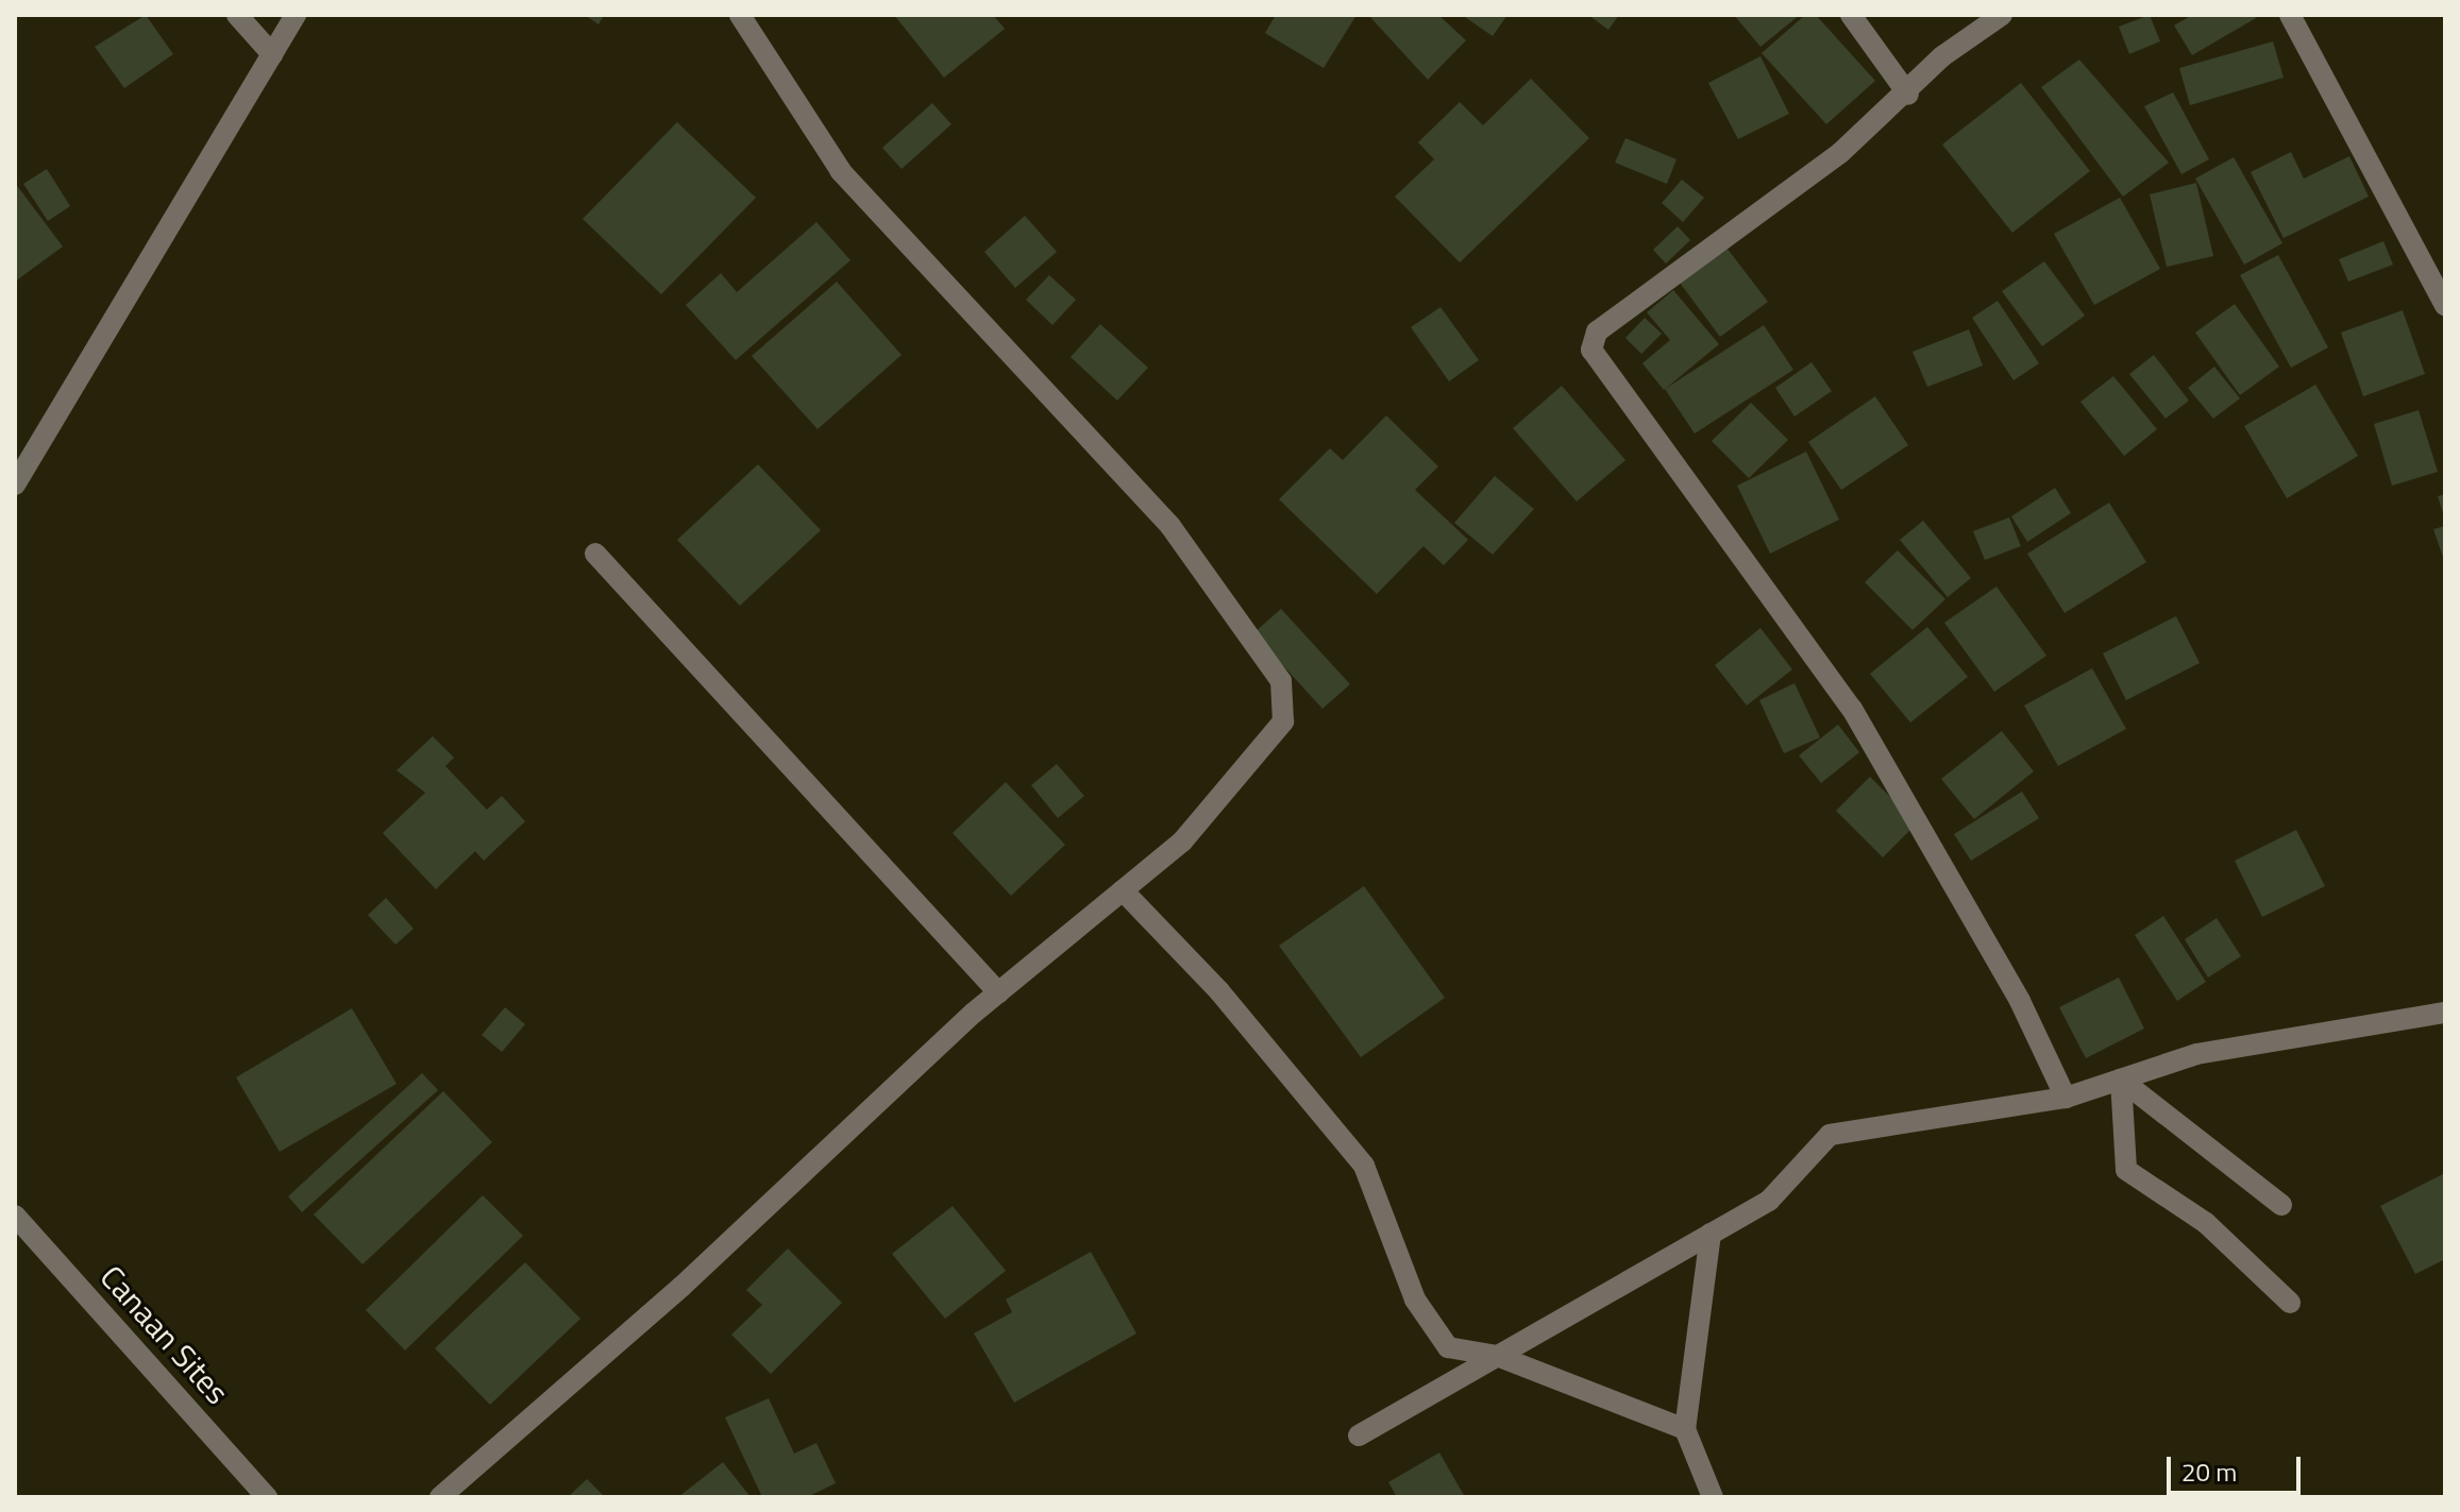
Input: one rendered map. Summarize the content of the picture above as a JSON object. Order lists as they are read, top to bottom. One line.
{"streets":{"street":["Canaan Sites"]},"scale_bar":"20 m"}
